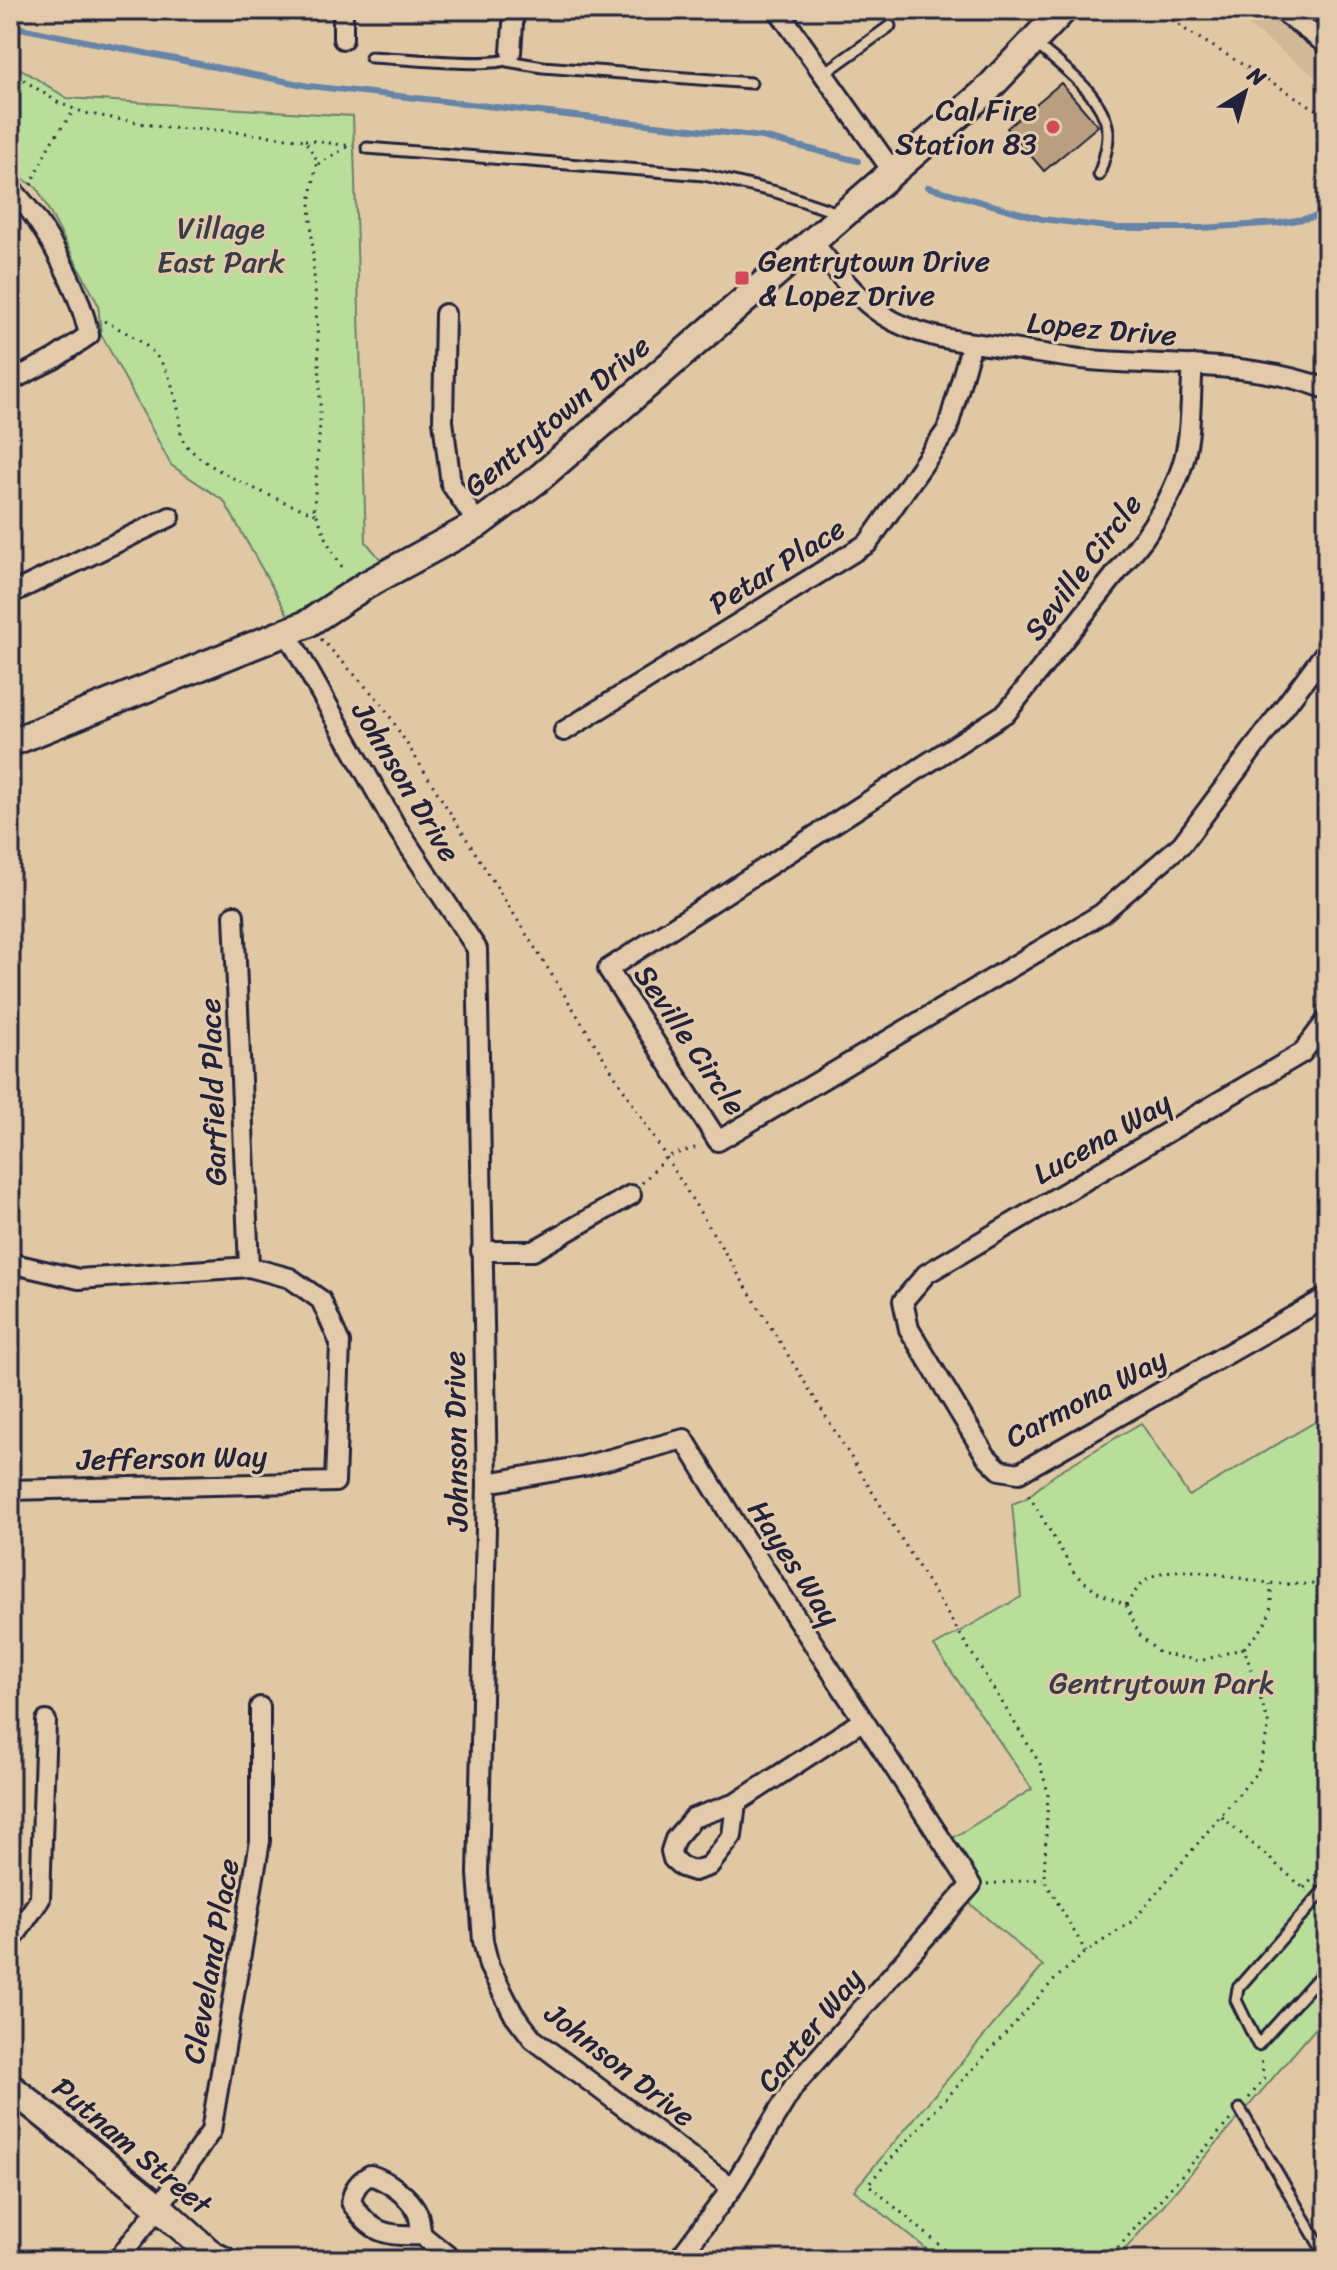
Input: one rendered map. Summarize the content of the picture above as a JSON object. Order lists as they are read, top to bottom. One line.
{"streets":{"street":["Lopez Drive","Gentrytown Drive","Petar Place","Seville Circle","Johnson Drive","Garfield Place","Lucena Way","Carmona Way","Jefferson Way","Hayes Way","Cleveland Place","Carter Way","Putnam Street"]},"crossings":[["Lopez Drive","Gentrytown Drive"],["Lopez Drive","Petar Place"],["Lopez Drive","Seville Circle"],["Gentrytown Drive","Johnson Drive"],["Johnson Drive","Hayes Way"],["Johnson Drive","Carter Way"],["Garfield Place","Jefferson Way"],["Lucena Way","Carmona Way"],["Hayes Way","Carter Way"],["Cleveland Place","Putnam Street"]],"parks":["Village East Park","Gentrytown Park"],"places":{"other":["Cal Fire Station 83"],"transit":["Gentrytown Drive & Lopez Drive"]},"north":"top right"}
